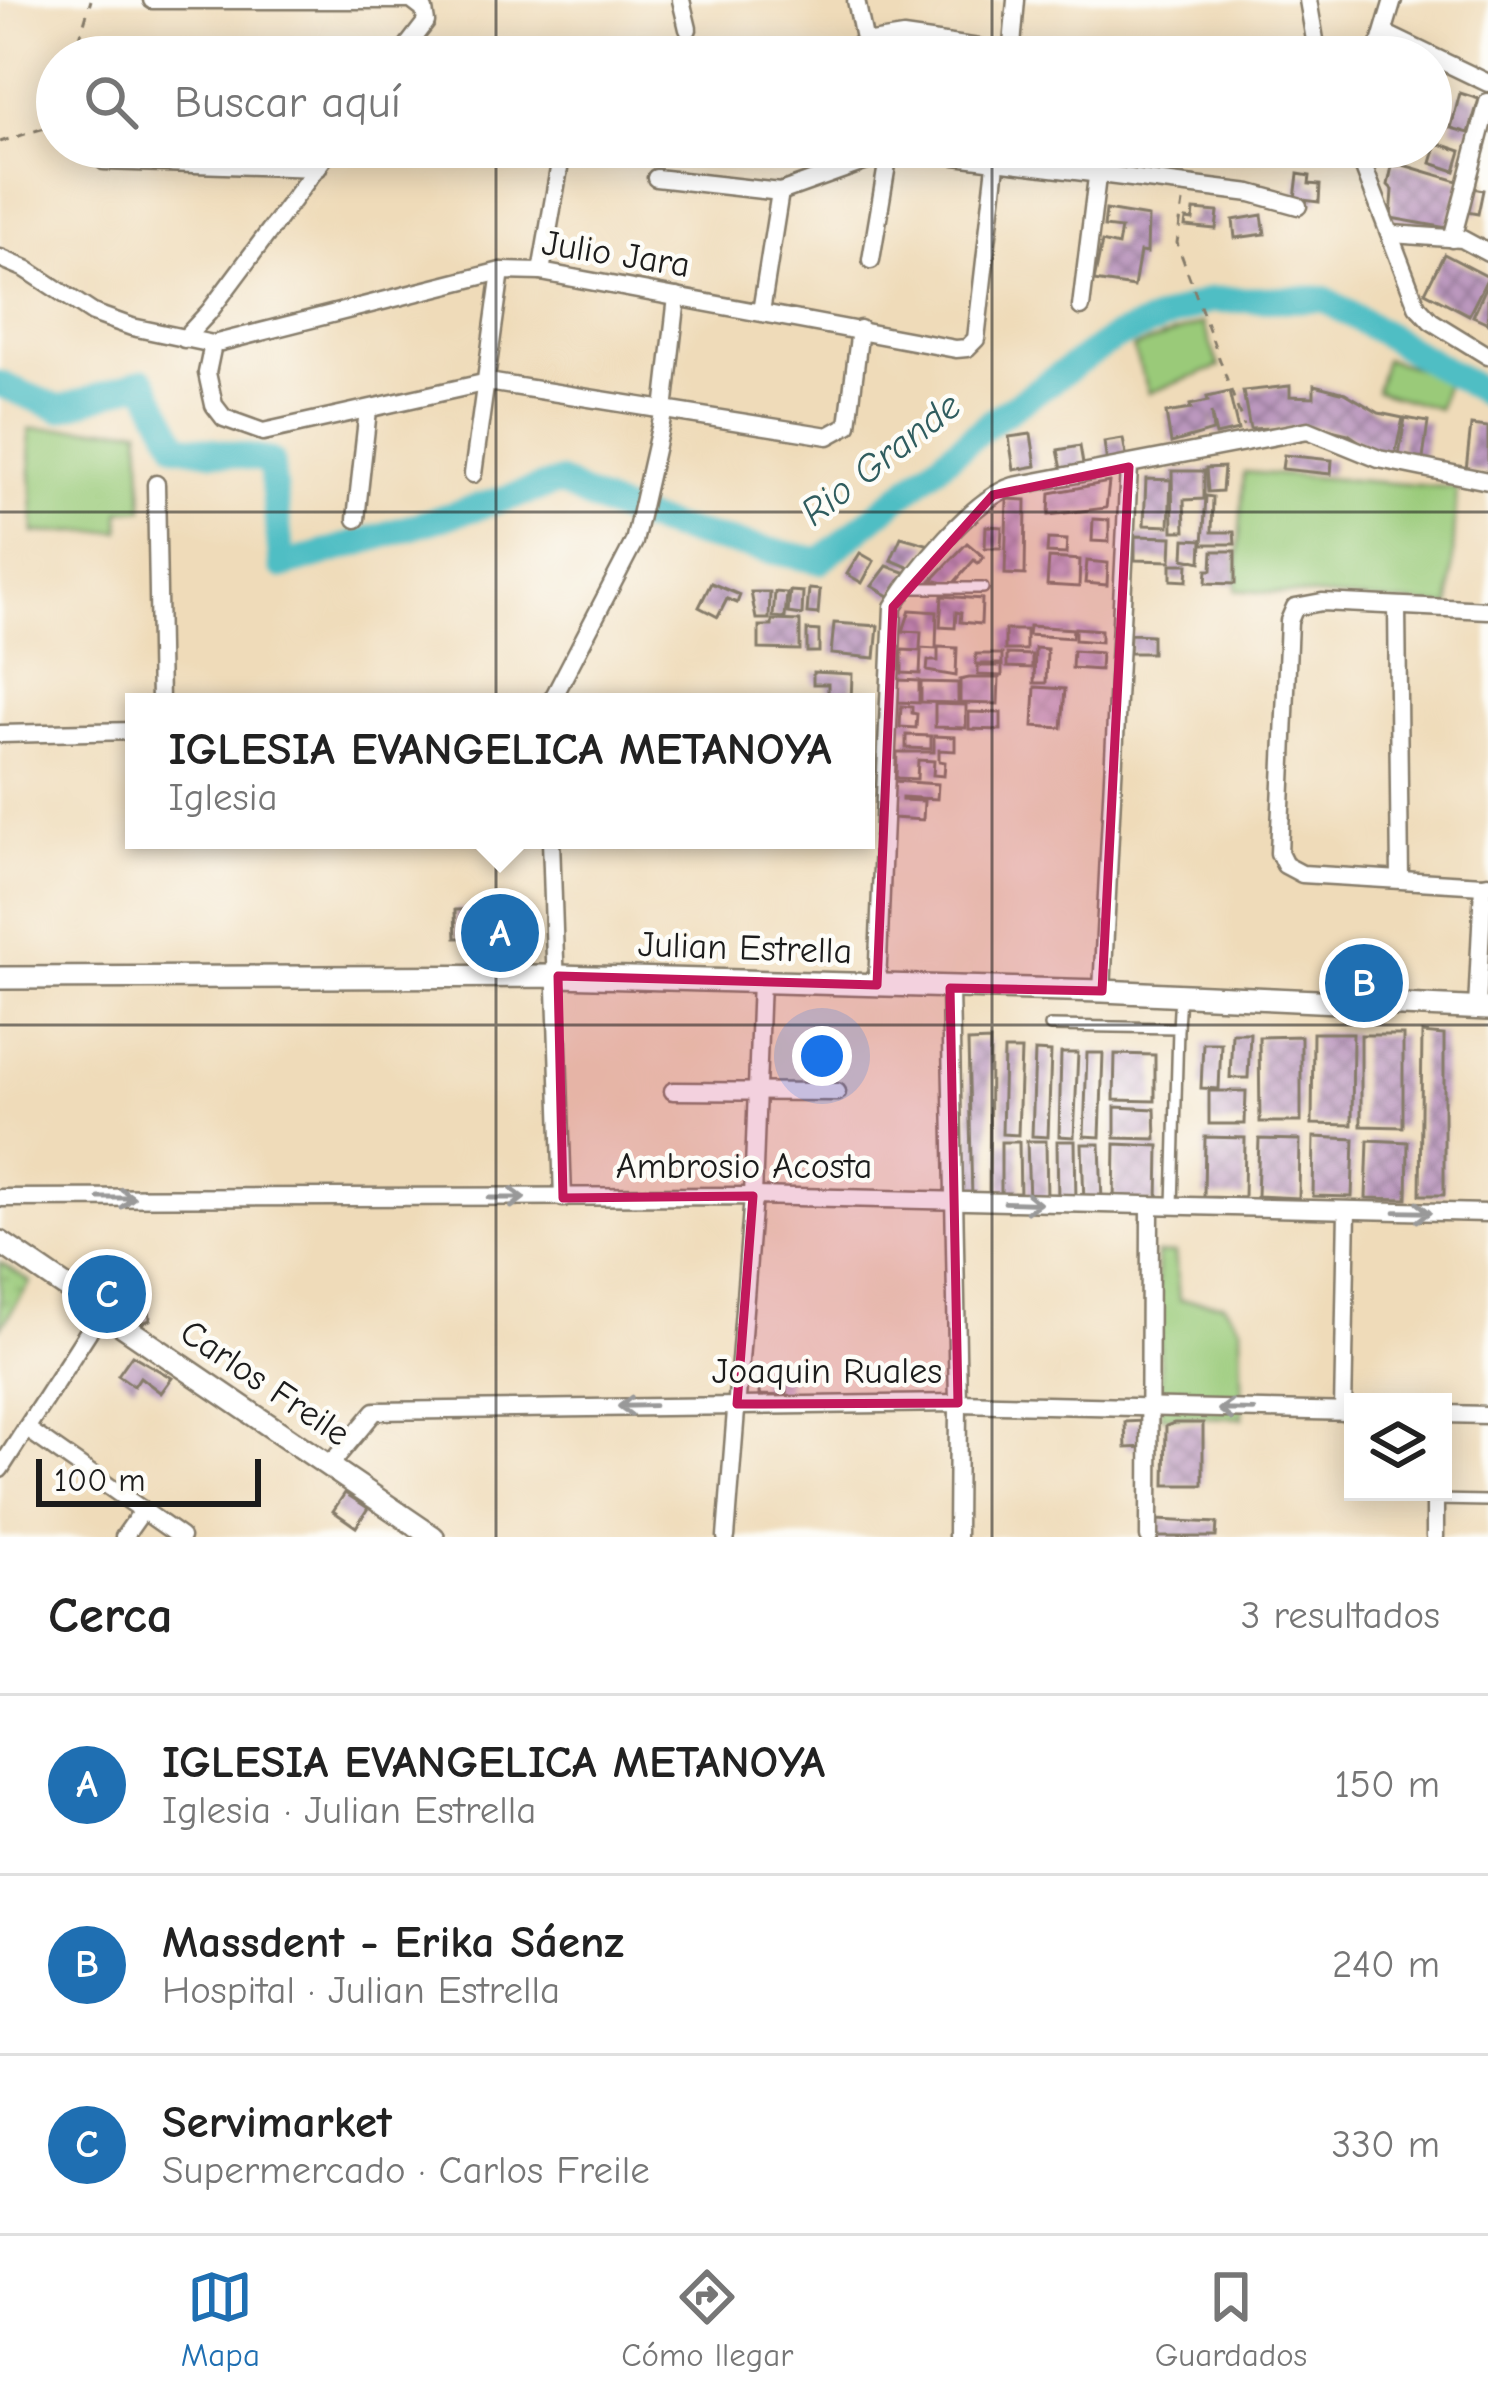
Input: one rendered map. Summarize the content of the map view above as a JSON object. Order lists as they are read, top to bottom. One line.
{"streets":{"street":["Julio Jara","Julian Estrella","Ambrosio Acosta","Joaquin Ruales","Carlos Freile"]},"crossings":[["Joaquin Ruales","Carlos Freile"]],"one_way":["Ambrosio Acosta","Joaquin Ruales"],"water":["Rio Grande"],"scale_bar":"100 m","page":{"search":"Buscar aquí","popup":["IGLESIA EVANGELICA METANOYA","Iglesia"],"pins":["A","B","C"],"scale":"100 m","heading":["Cerca","3 resultados"],"list":[{"mark":"A","name":"IGLESIA EVANGELICA METANOYA","note":"Iglesia · Julian Estrella","value":"150 m"},{"mark":"B","name":"Massdent - Erika Sáenz","note":"Hospital · Julian Estrella","value":"240 m"},{"mark":"C","name":"Servimarket","note":"Supermercado · Carlos Freile","value":"330 m"}],"nav":["Mapa","Cómo llegar","Guardados"]}}
